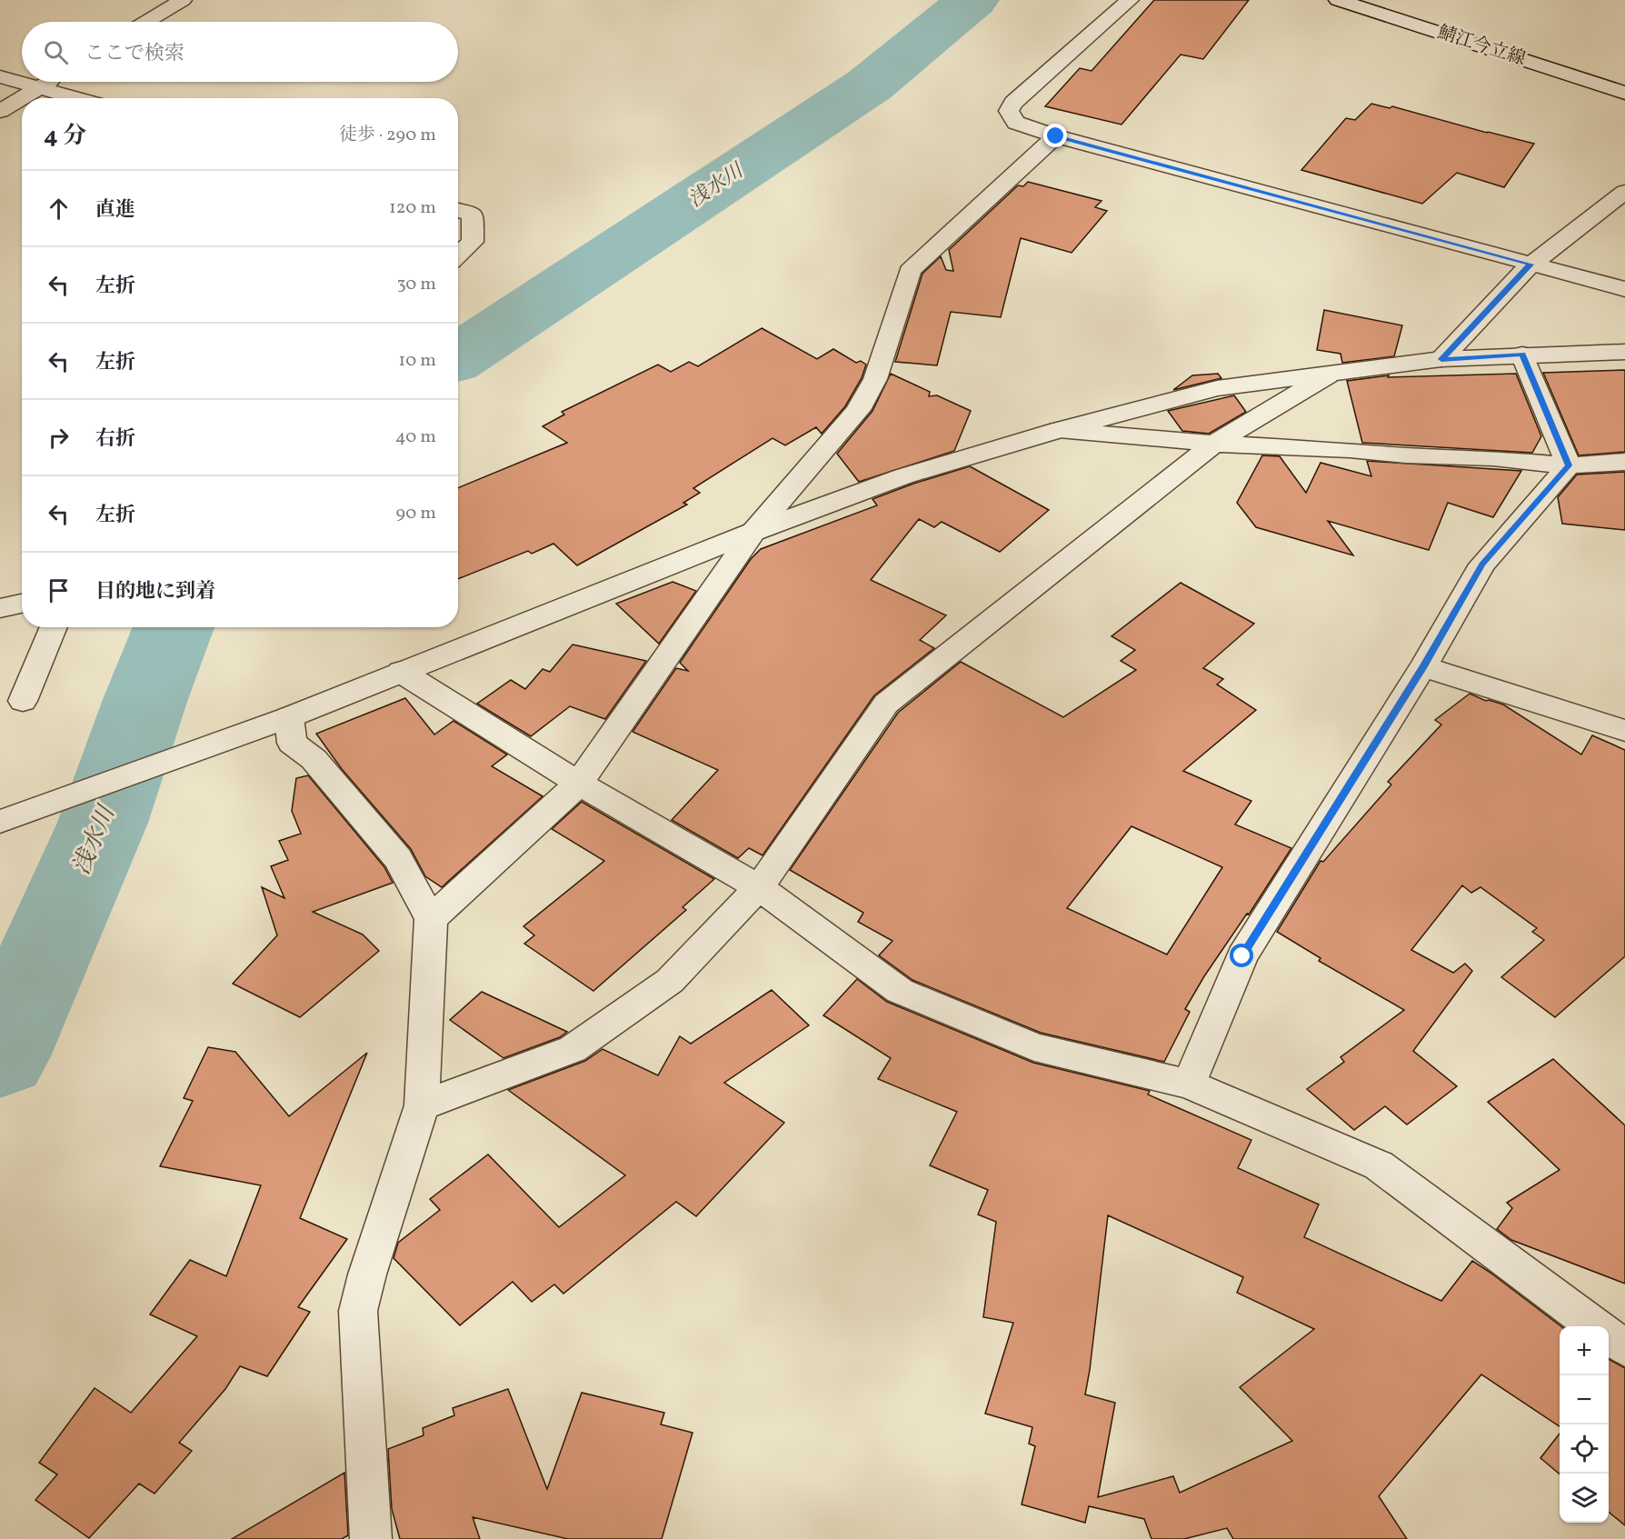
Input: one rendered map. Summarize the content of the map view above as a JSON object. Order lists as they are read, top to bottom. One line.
{"streets":{"street":["鯖江今立線"]},"water":["浅水川"],"page":{"search":"ここで検索","heading":["4 分","徒歩 · 290 m"],"list":[["直進","120 m"],["左折","30 m"],["左折","10 m"],["右折","40 m"],["左折","90 m"],"目的地に到着"],"map_buttons":["+","−"]}}
